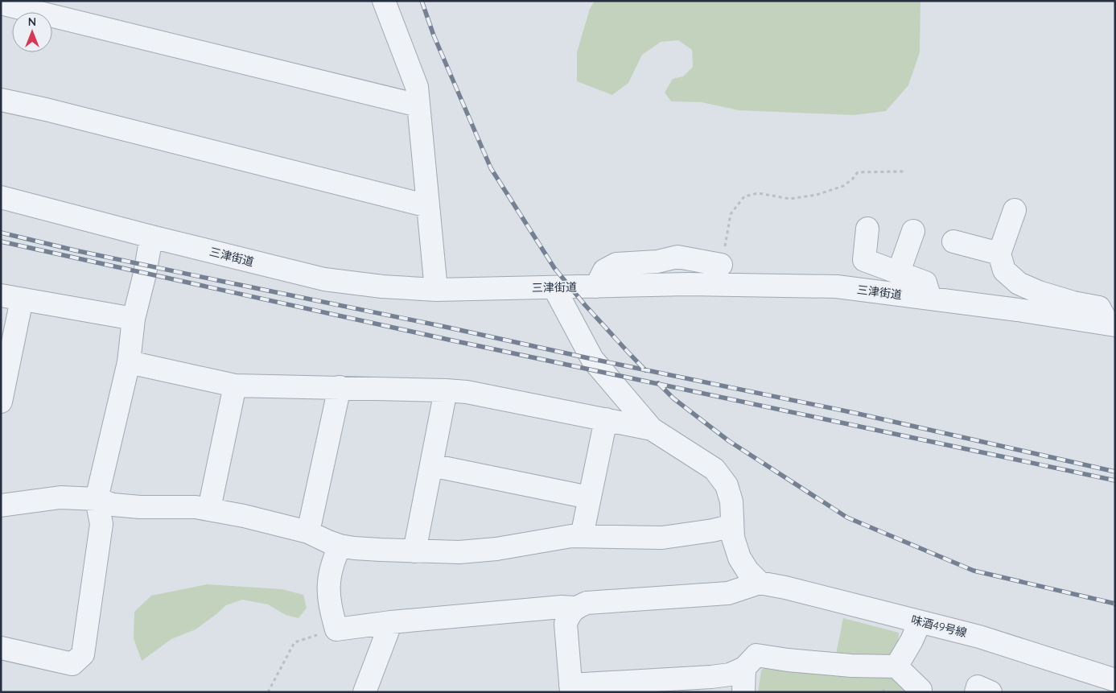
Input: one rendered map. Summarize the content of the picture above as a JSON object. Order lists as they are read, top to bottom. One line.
{"streets":{"street":["三津街道","味酒49号線"]},"north":"top"}
